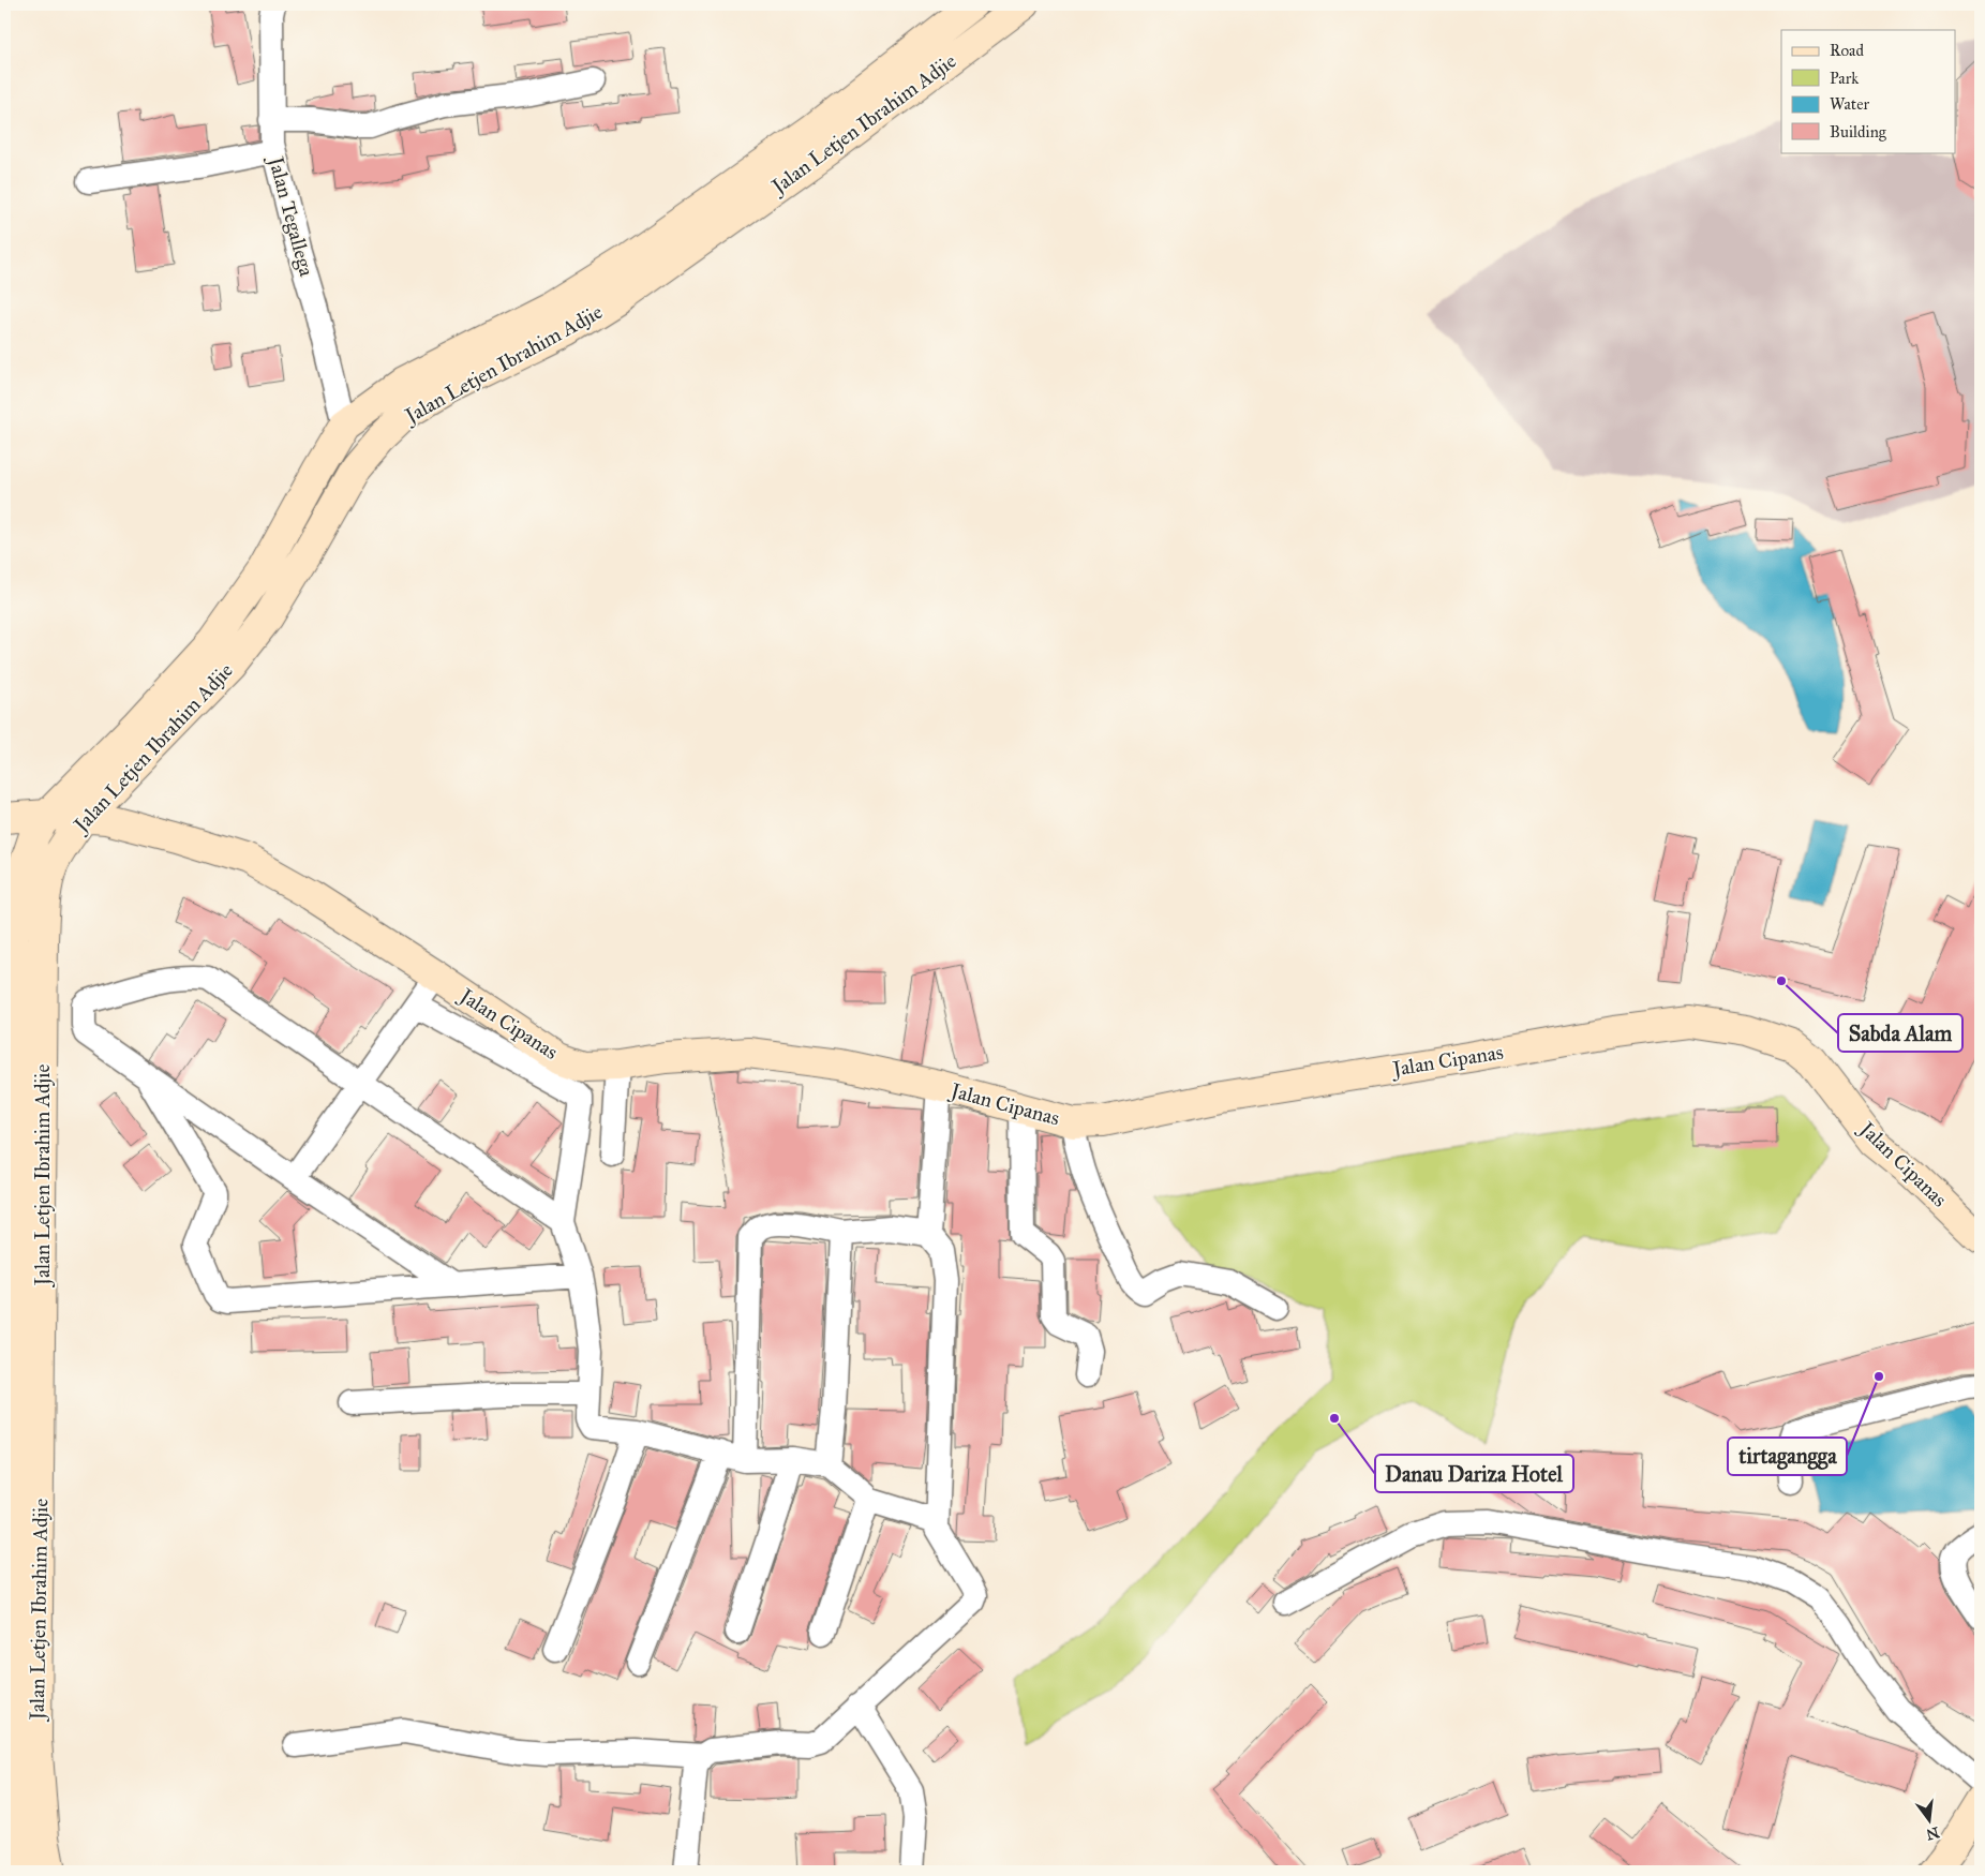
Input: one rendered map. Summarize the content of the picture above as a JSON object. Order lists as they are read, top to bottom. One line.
{"streets":{"street":["Jalan Letjen Ibrahim Adjie","Jalan Tegallega","Jalan Cipanas"]},"crossings":[["Jalan Letjen Ibrahim Adjie","Jalan Tegallega"],["Jalan Letjen Ibrahim Adjie","Jalan Cipanas"]],"places":["Sabda Alam","tirtagangga","Danau Dariza Hotel"],"legend":["Road","Park","Water","Building"],"north":"bottom"}
